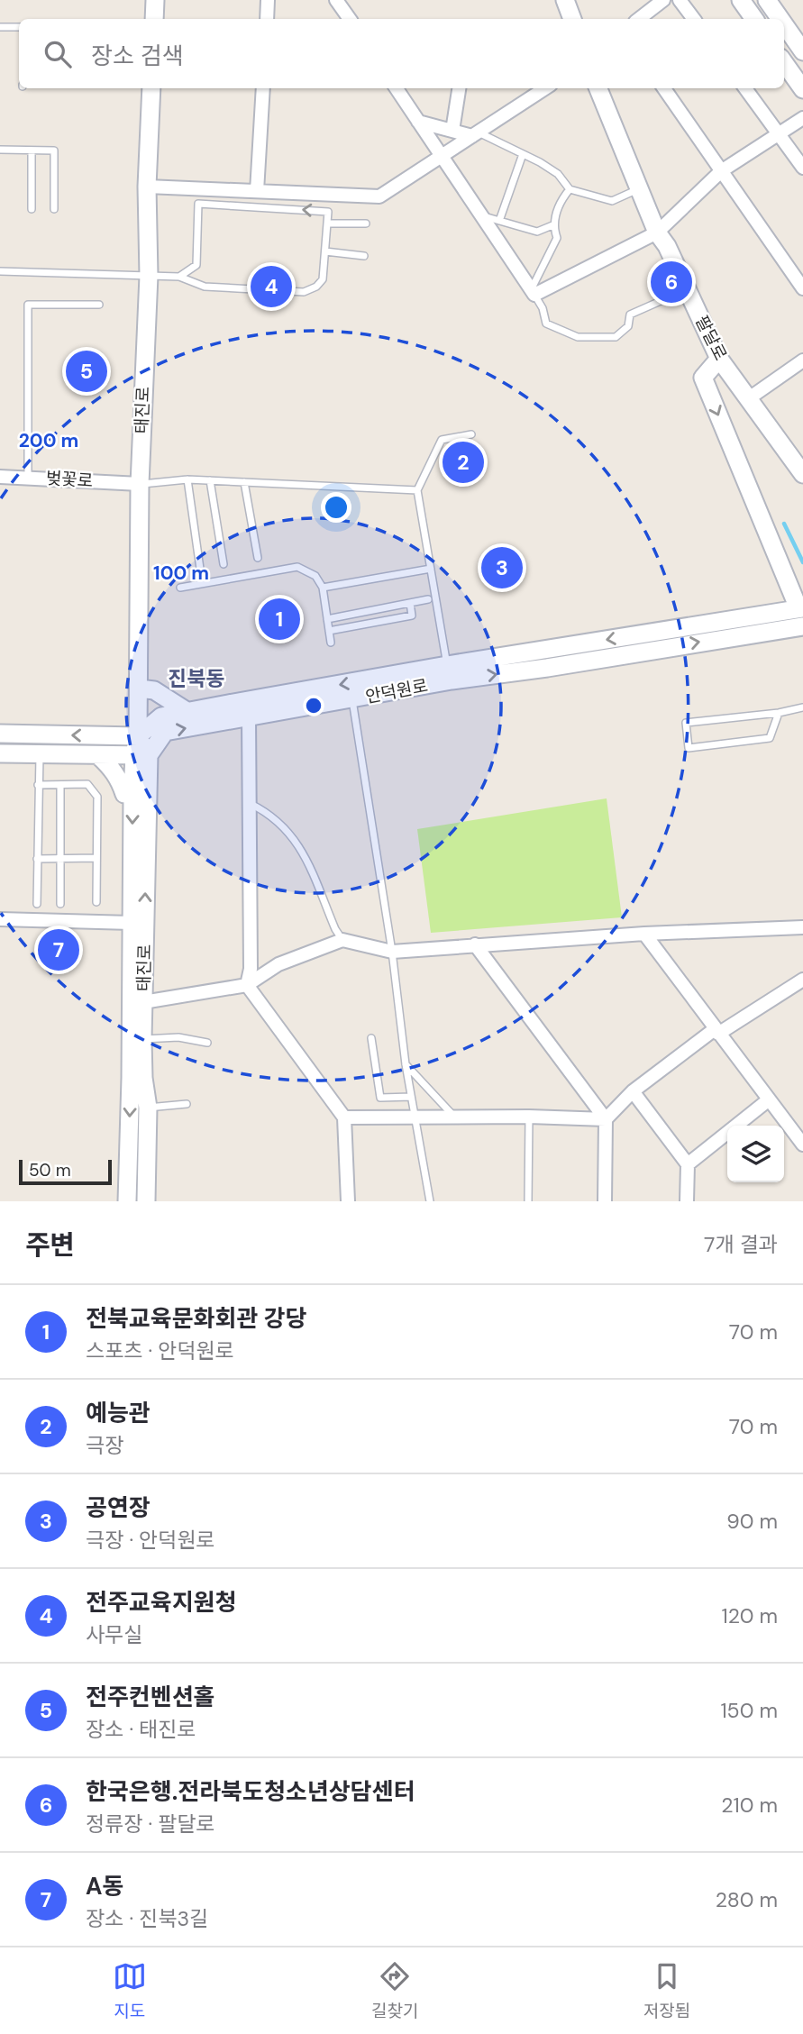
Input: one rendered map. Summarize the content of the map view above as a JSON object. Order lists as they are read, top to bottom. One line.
{"streets":{"street":["팔달로","태진로","벚꽃로","안덕원로"]},"crossings":[["태진로","벚꽃로"],["태진로","안덕원로"]],"districts":["진북동"],"scale_bar":"50 m","page":{"search":"장소 검색","pins":["6","4","5","2","3","1","7"],"scale":"50 m","heading":["주변","7개 결과"],"list":[{"mark":"1","name":"전북교육문화회관 강당","note":"스포츠 · 안덕원로","value":"70 m"},{"mark":"2","name":"예능관","note":"극장","value":"70 m"},{"mark":"3","name":"공연장","note":"극장 · 안덕원로","value":"90 m"},{"mark":"4","name":"전주교육지원청","note":"사무실","value":"120 m"},{"mark":"5","name":"전주컨벤션홀","note":"장소 · 태진로","value":"150 m"},{"mark":"6","name":"한국은행.전라북도청소년상담센터","note":"정류장 · 팔달로","value":"210 m"},{"mark":"7","name":"A동","note":"장소 · 진북3길","value":"280 m"}],"nav":["지도","길찾기","저장됨"]},"rings":["200 m","100 m"]}
